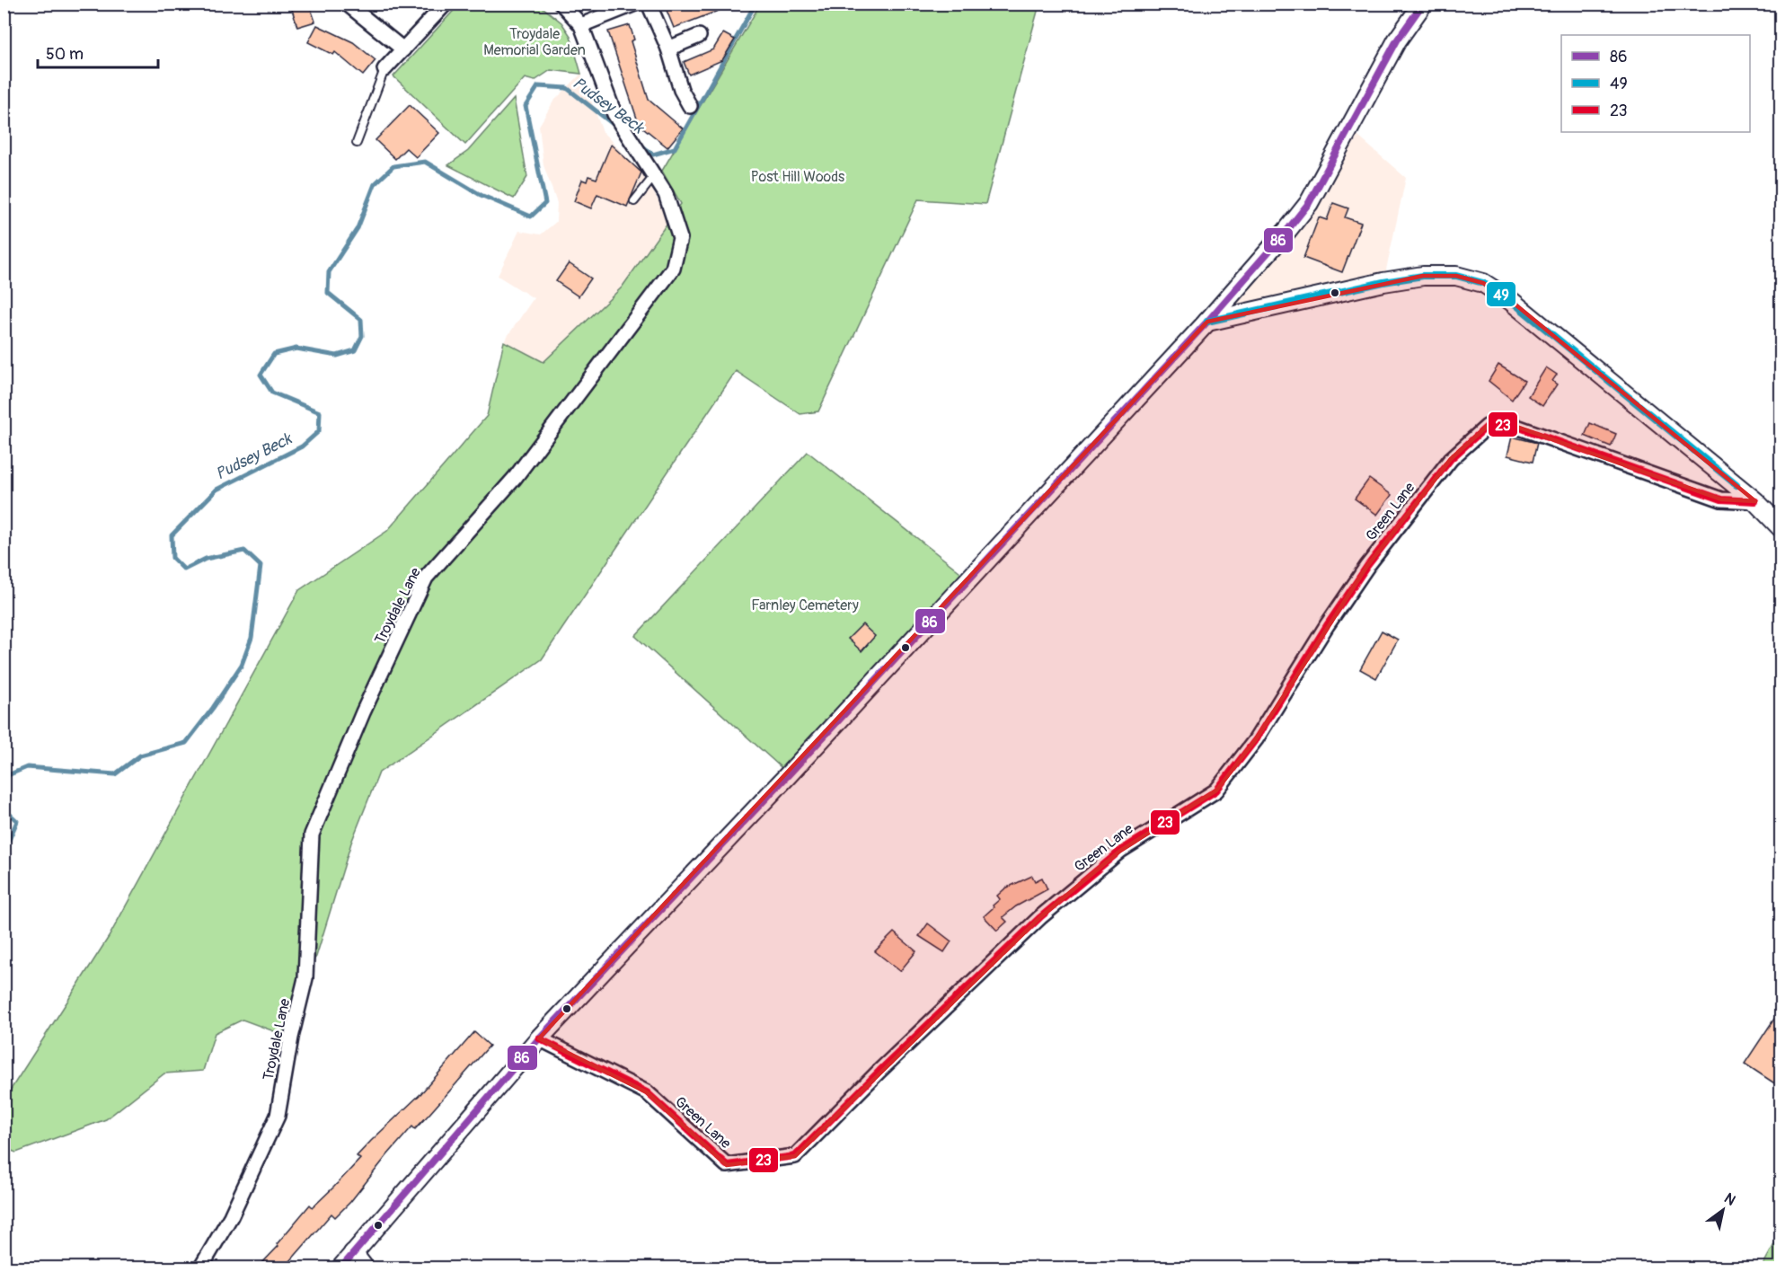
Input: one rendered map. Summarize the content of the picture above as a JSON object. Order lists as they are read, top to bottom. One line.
{"streets":{"street":["Green Lane","Troydale Lane"]},"water":["Pudsey Beck"],"parks":["Troydale Memorial Garden","Post Hill Woods","Farnley Cemetery"],"lines":["transit line 86","transit line 49","transit line 23"],"legend":["86","49","23"],"scale_bar":"50 m","north":"top right"}
